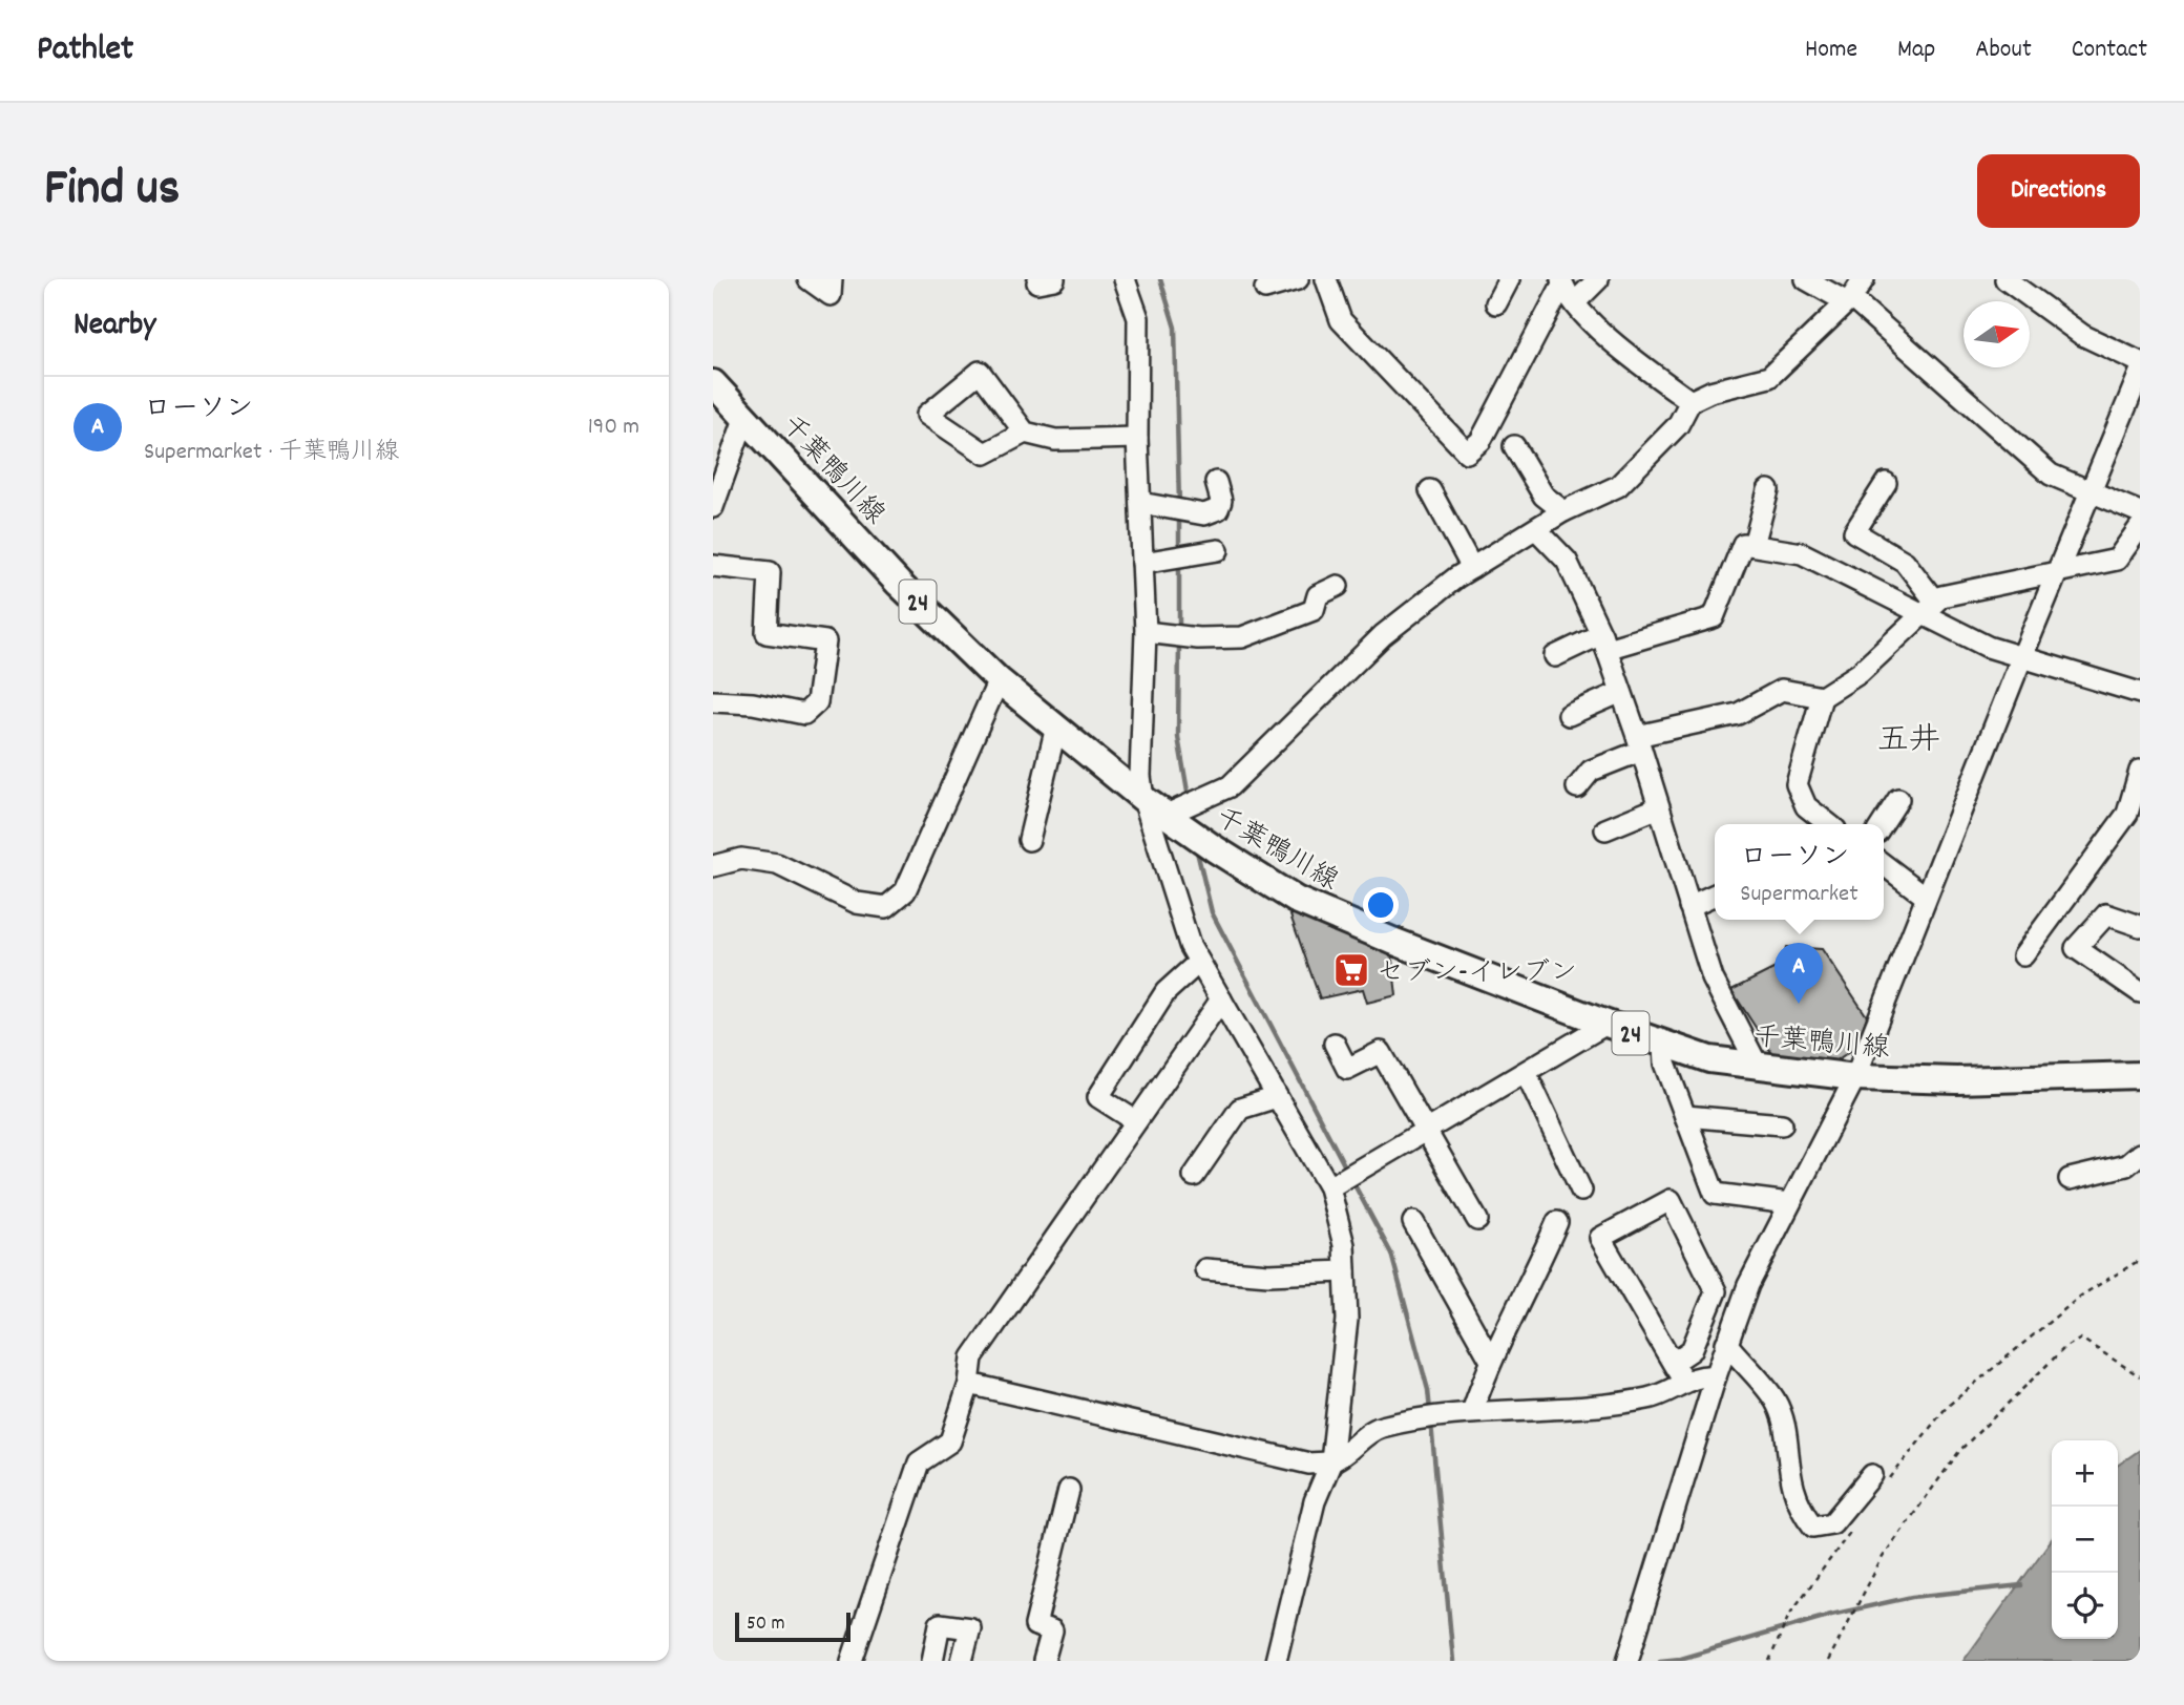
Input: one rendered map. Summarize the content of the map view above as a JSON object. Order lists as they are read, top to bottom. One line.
{"streets":{"main road":["千葉鴨川線","24"]},"districts":["五井"],"places":{"supermarket":["セブン-イレブン"]},"scale_bar":"50 m","north":"right","page":{"header":"Pathlet","nav":["Home","Map","About","Contact"],"title":"Find us","buttons":"Directions","heading":"Nearby","list":[{"mark":"A","name":"ローソン","note":"Supermarket · 千葉鴨川線","value":"190 m"}],"popup":["ローソン","Supermarket"],"pins":"A","map_buttons":["+","−"],"scale":"50 m"}}
